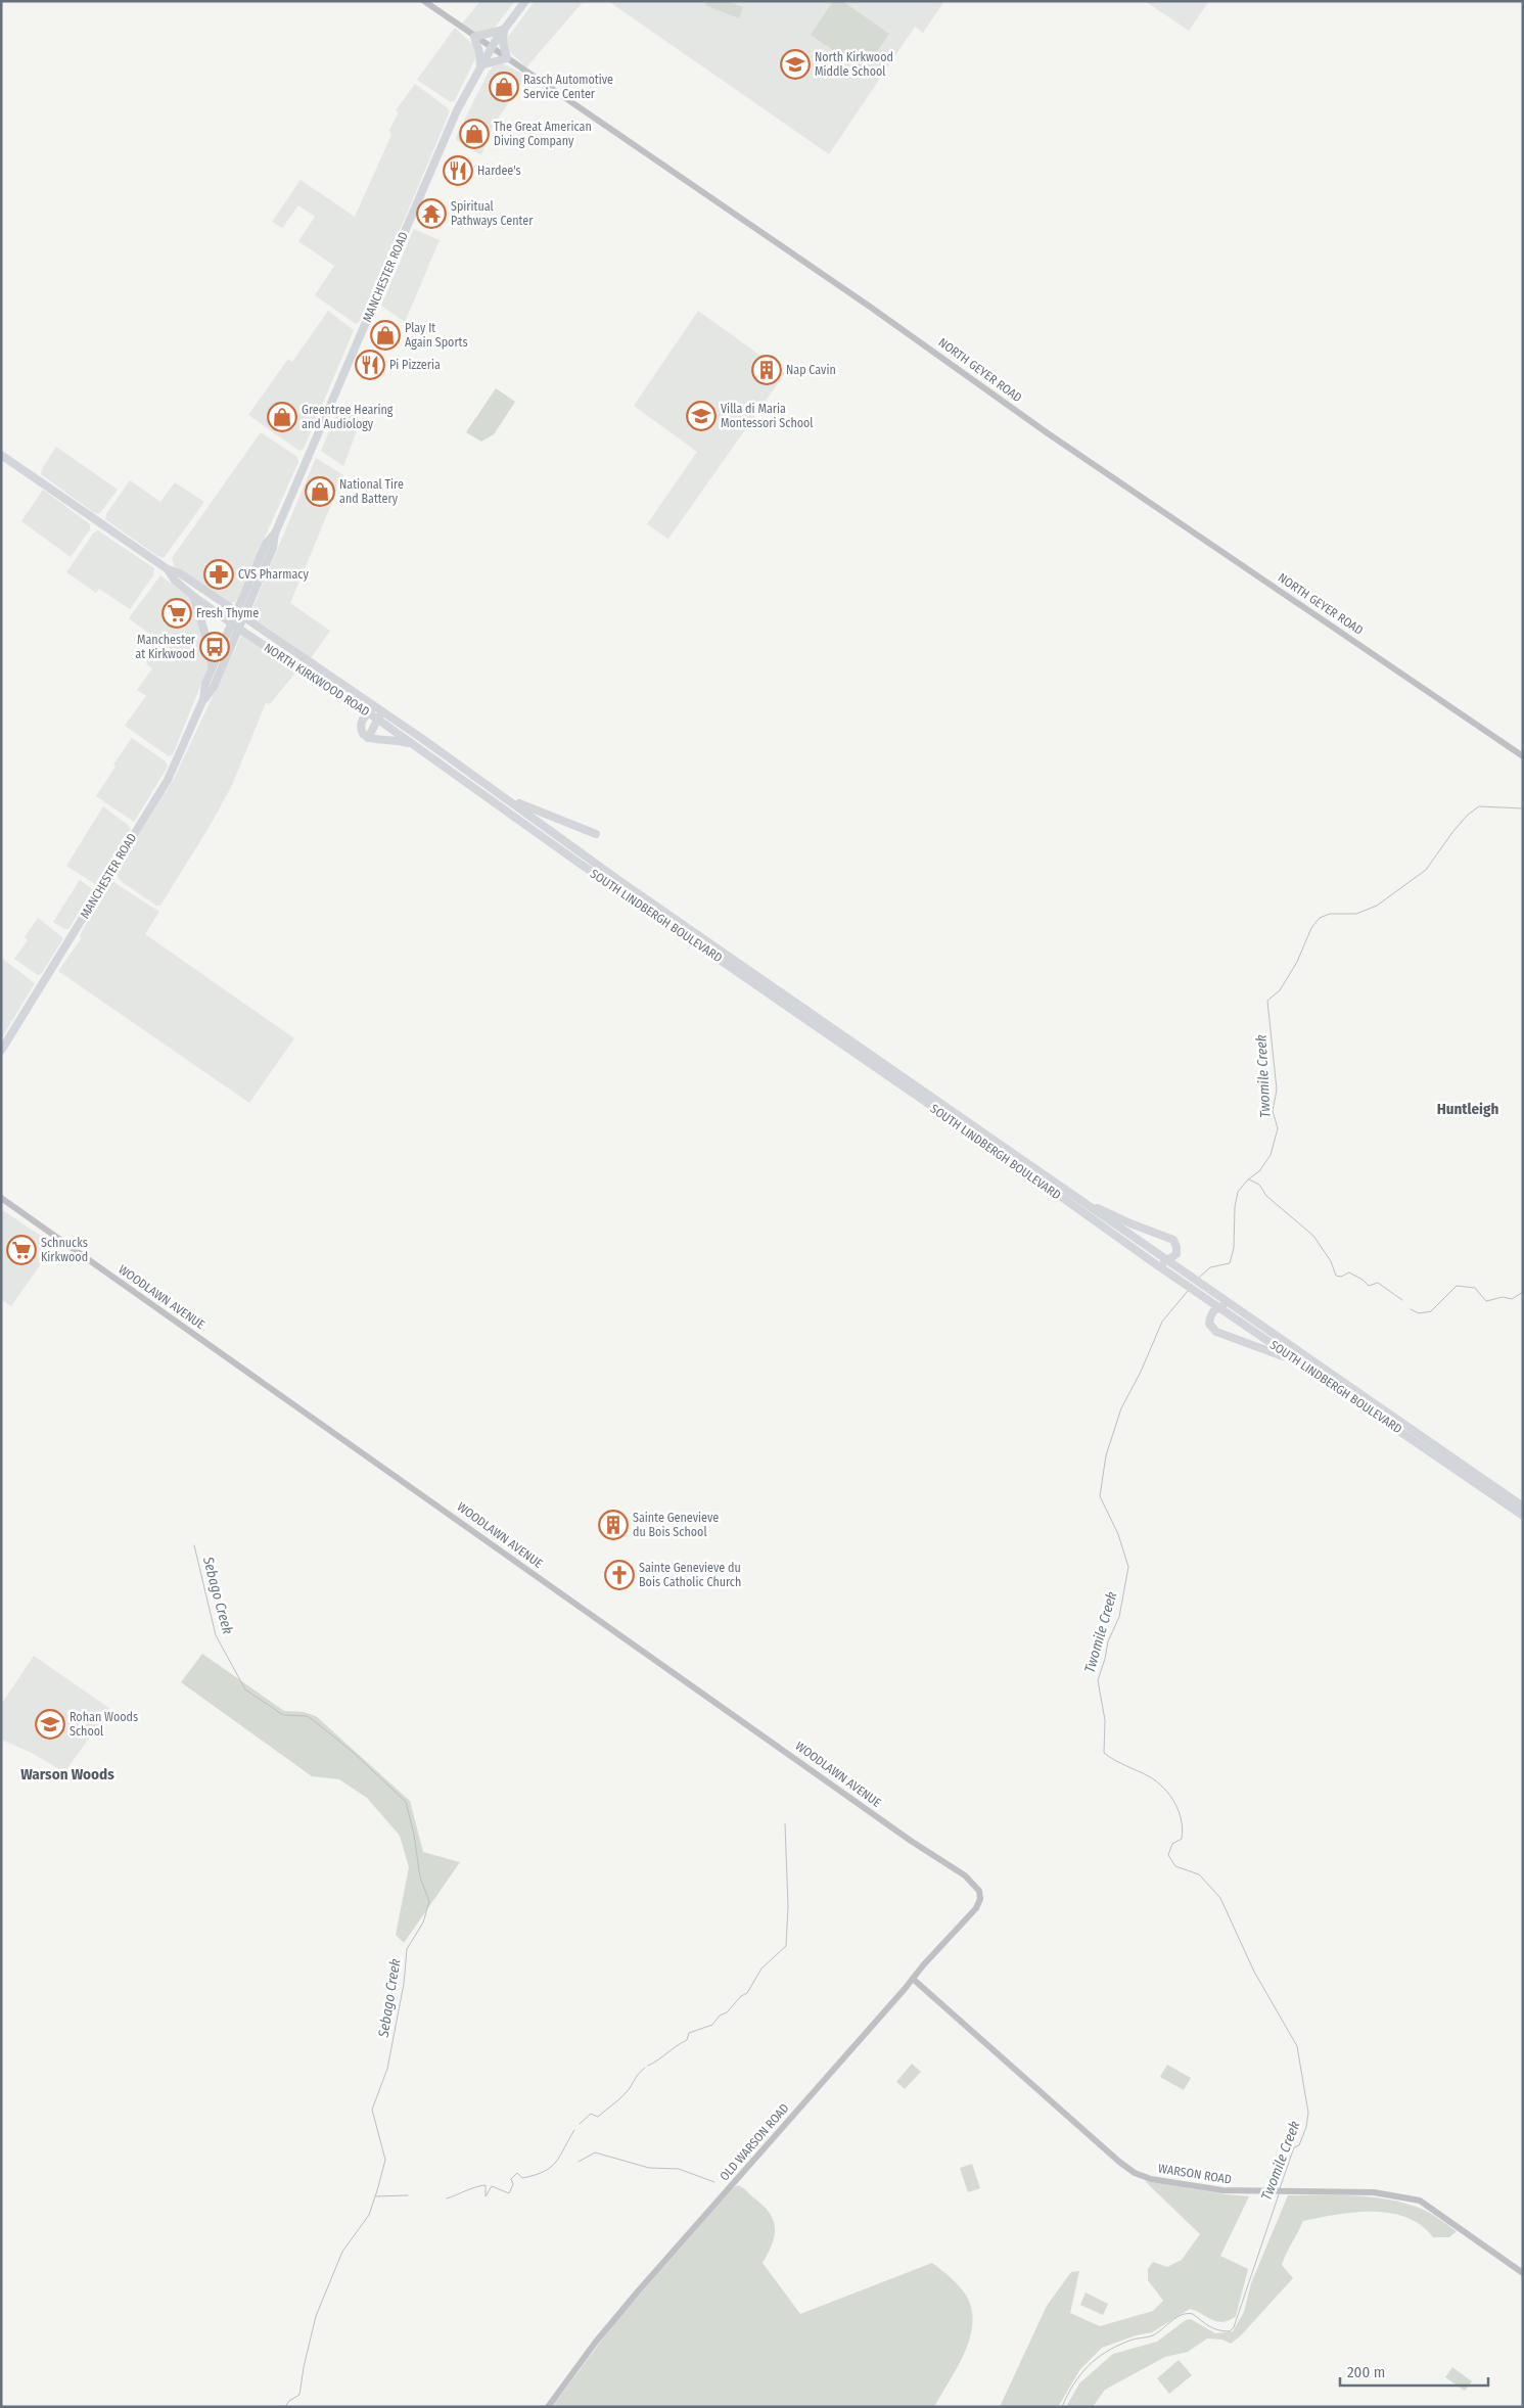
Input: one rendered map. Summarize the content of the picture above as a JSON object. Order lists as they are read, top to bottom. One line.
{"streets":{"main road":["MANCHESTER ROAD","NORTH KIRKWOOD ROAD","SOUTH LINDBERGH BOULEVARD"],"street":["NORTH GEYER ROAD","WOODLAWN AVENUE","OLD WARSON ROAD","WARSON ROAD"]},"crossings":[["MANCHESTER ROAD","NORTH GEYER ROAD"],["MANCHESTER ROAD","NORTH KIRKWOOD ROAD"],["NORTH KIRKWOOD ROAD","SOUTH LINDBERGH BOULEVARD"],["WOODLAWN AVENUE","OLD WARSON ROAD"],["OLD WARSON ROAD","WARSON ROAD"]],"districts":["Huntleigh","Warson Woods"],"water":["Twomile Creek","Sebago Creek"],"places":{"school or university":["North Kirkwood Middle School","Villa di Maria Montessori School","Rohan Woods School"],"shop":["Rasch Automotive Service Center","The Great American Diving Company","Play It Again Sports","Greentree Hearing and Audiology","National Tire and Battery"],"restaurant":["Hardee's","Pi Pizzeria"],"temple":["Spiritual Pathways Center"],"building":["Nap Cavin","Sainte Genevieve du Bois School"],"pharmacy":["CVS Pharmacy"],"supermarket":["Fresh Thyme","Schnucks Kirkwood"],"bus stop":["Manchester at Kirkwood"],"church":["Sainte Genevieve du Bois Catholic Church"]},"scale_bar":"200 m"}
